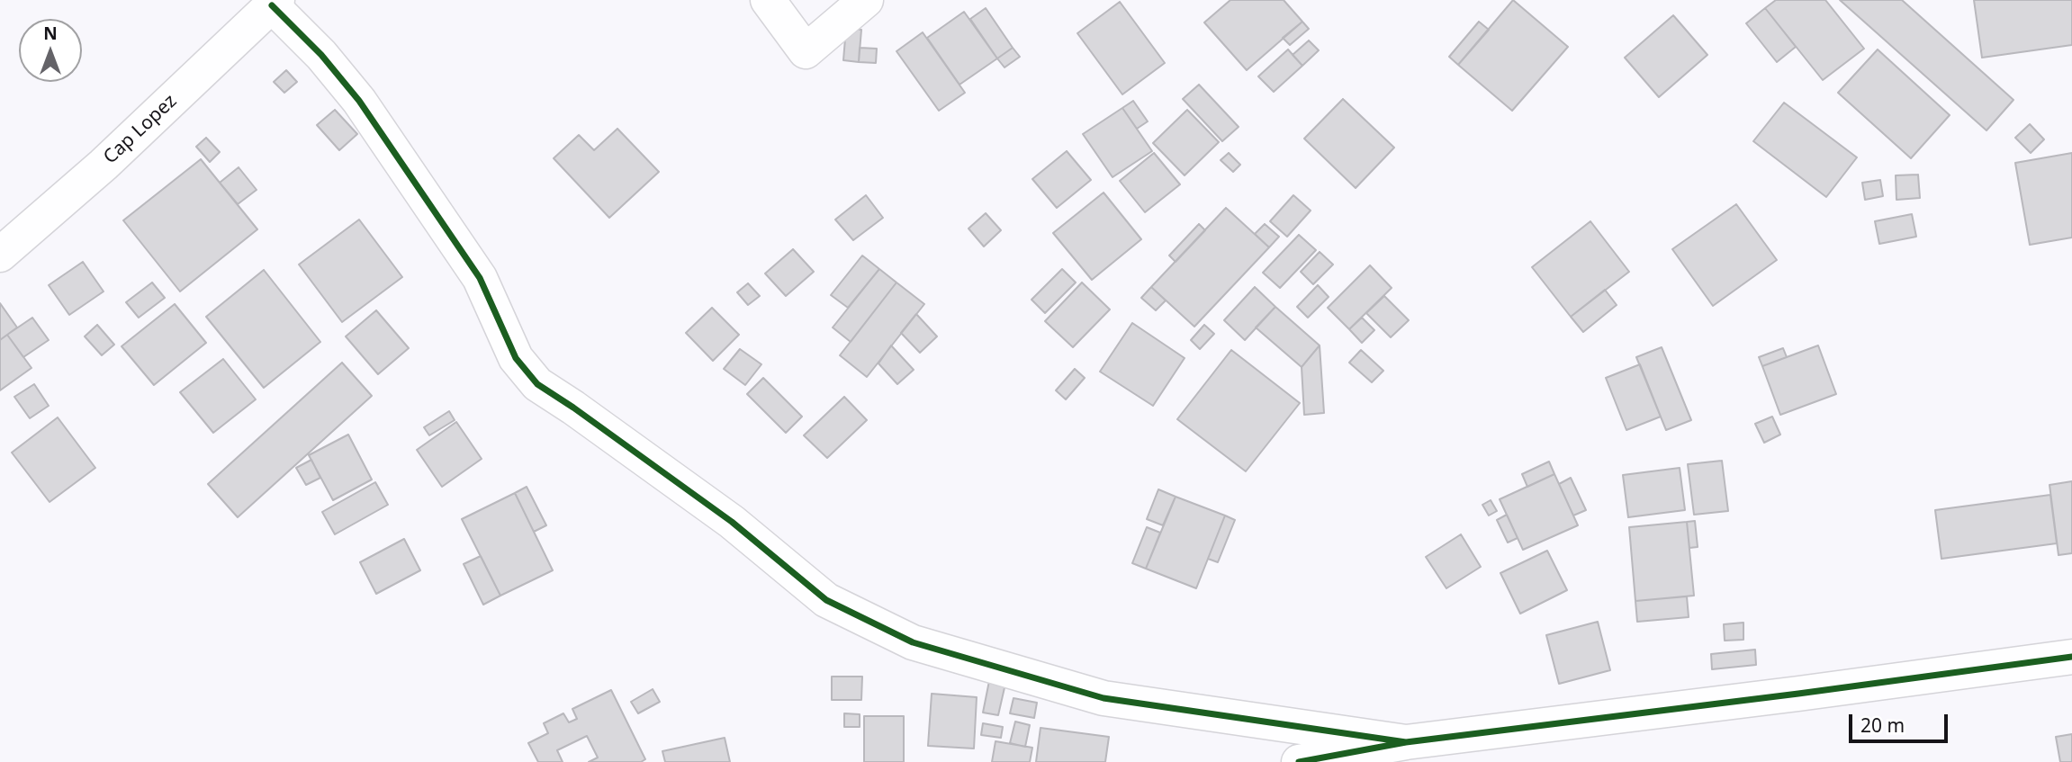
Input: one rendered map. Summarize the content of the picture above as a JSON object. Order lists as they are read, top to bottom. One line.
{"streets":{"street":["Cap Lopez"]},"scale_bar":"20 m","north":"top"}
